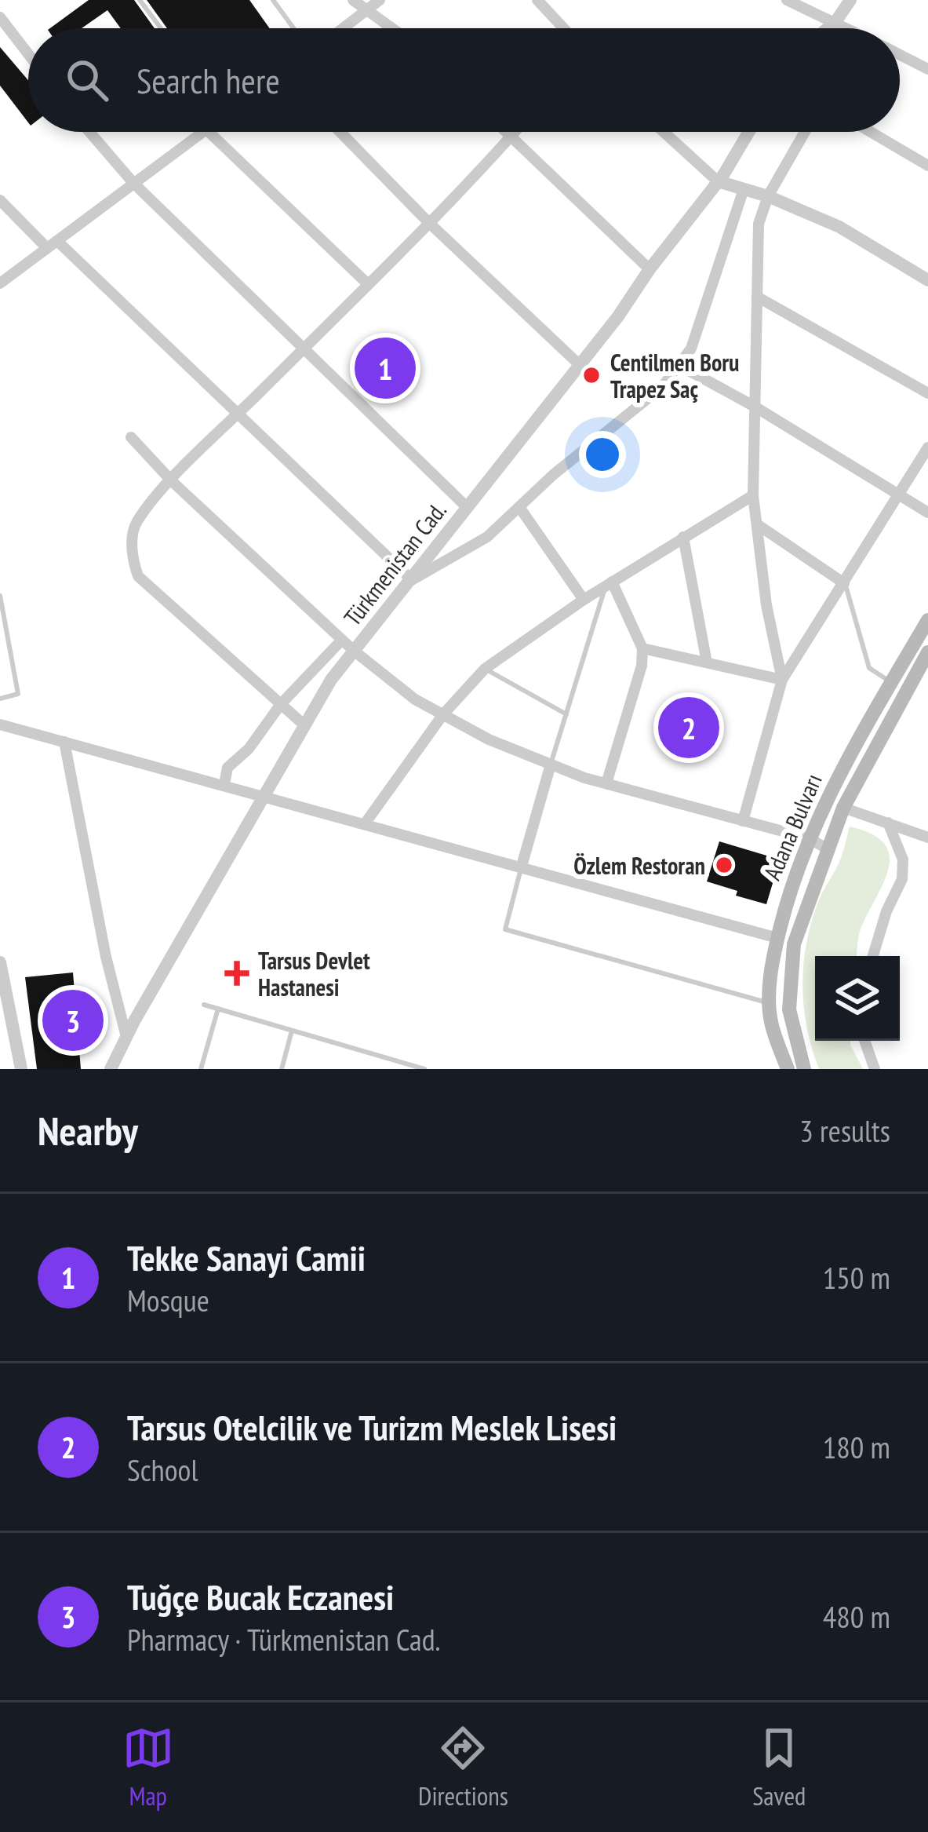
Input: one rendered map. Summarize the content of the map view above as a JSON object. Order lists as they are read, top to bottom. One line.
{"streets":{"main road":["Adana Bulvarı"],"street":["Türkmenistan Cad."]},"places":{"other":["Centilmen Boru Trapez Saç","Özlem Restoran"],"health":["Tarsus Devlet Hastanesi"]},"page":{"search":"Search here","pins":["1","2","3"],"heading":["Nearby","3 results"],"list":[{"mark":"1","name":"Tekke Sanayi Camii","note":"Mosque","value":"150 m"},{"mark":"2","name":"Tarsus Otelcilik ve Turizm Meslek Lisesi","note":"School","value":"180 m"},{"mark":"3","name":"Tuğçe Bucak Eczanesi","note":"Pharmacy · Türkmenistan Cad.","value":"480 m"}],"nav":["Map","Directions","Saved"]}}
